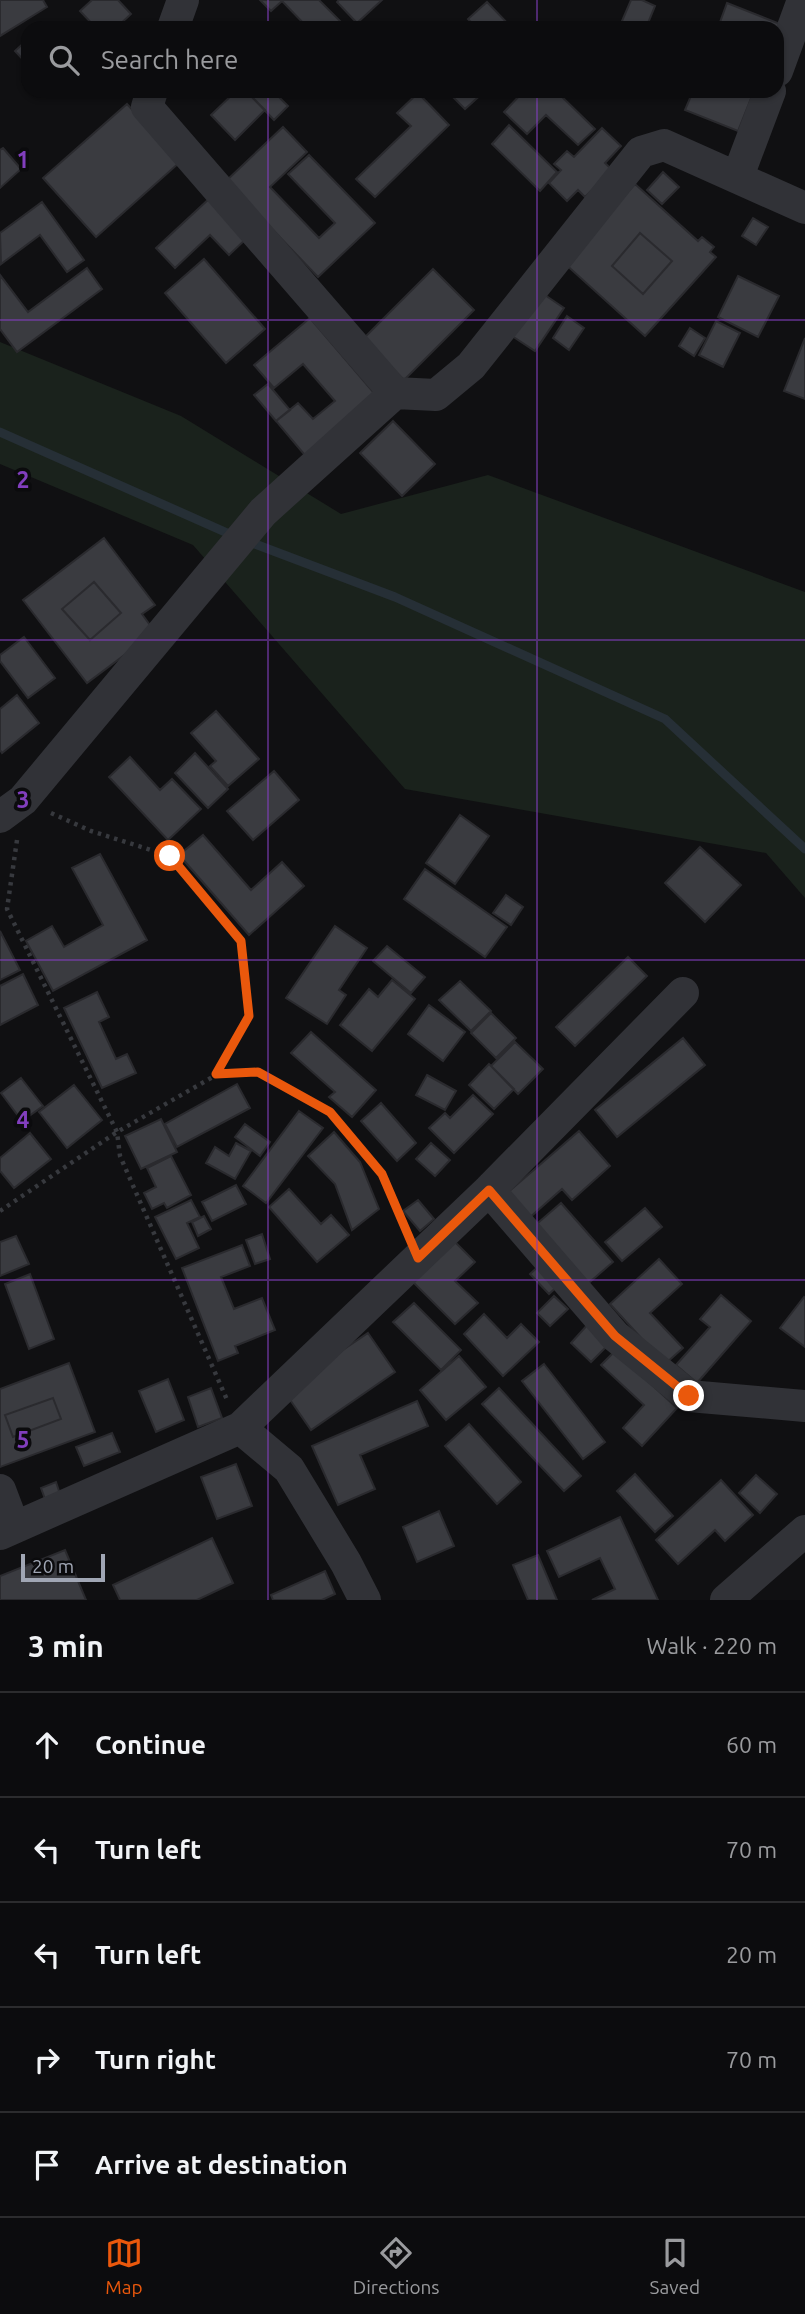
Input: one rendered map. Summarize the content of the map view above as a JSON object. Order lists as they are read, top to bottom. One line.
{"scale_bar":"20 m","page":{"search":"Search here","scale":"20 m","heading":["3 min","Walk · 220 m"],"list":[["Continue","60 m"],["Turn left","70 m"],["Turn left","20 m"],["Turn right","70 m"],"Arrive at destination"],"nav":["Map","Directions","Saved"]},"grid":{"rows":["1","2","3","4","5"]}}
